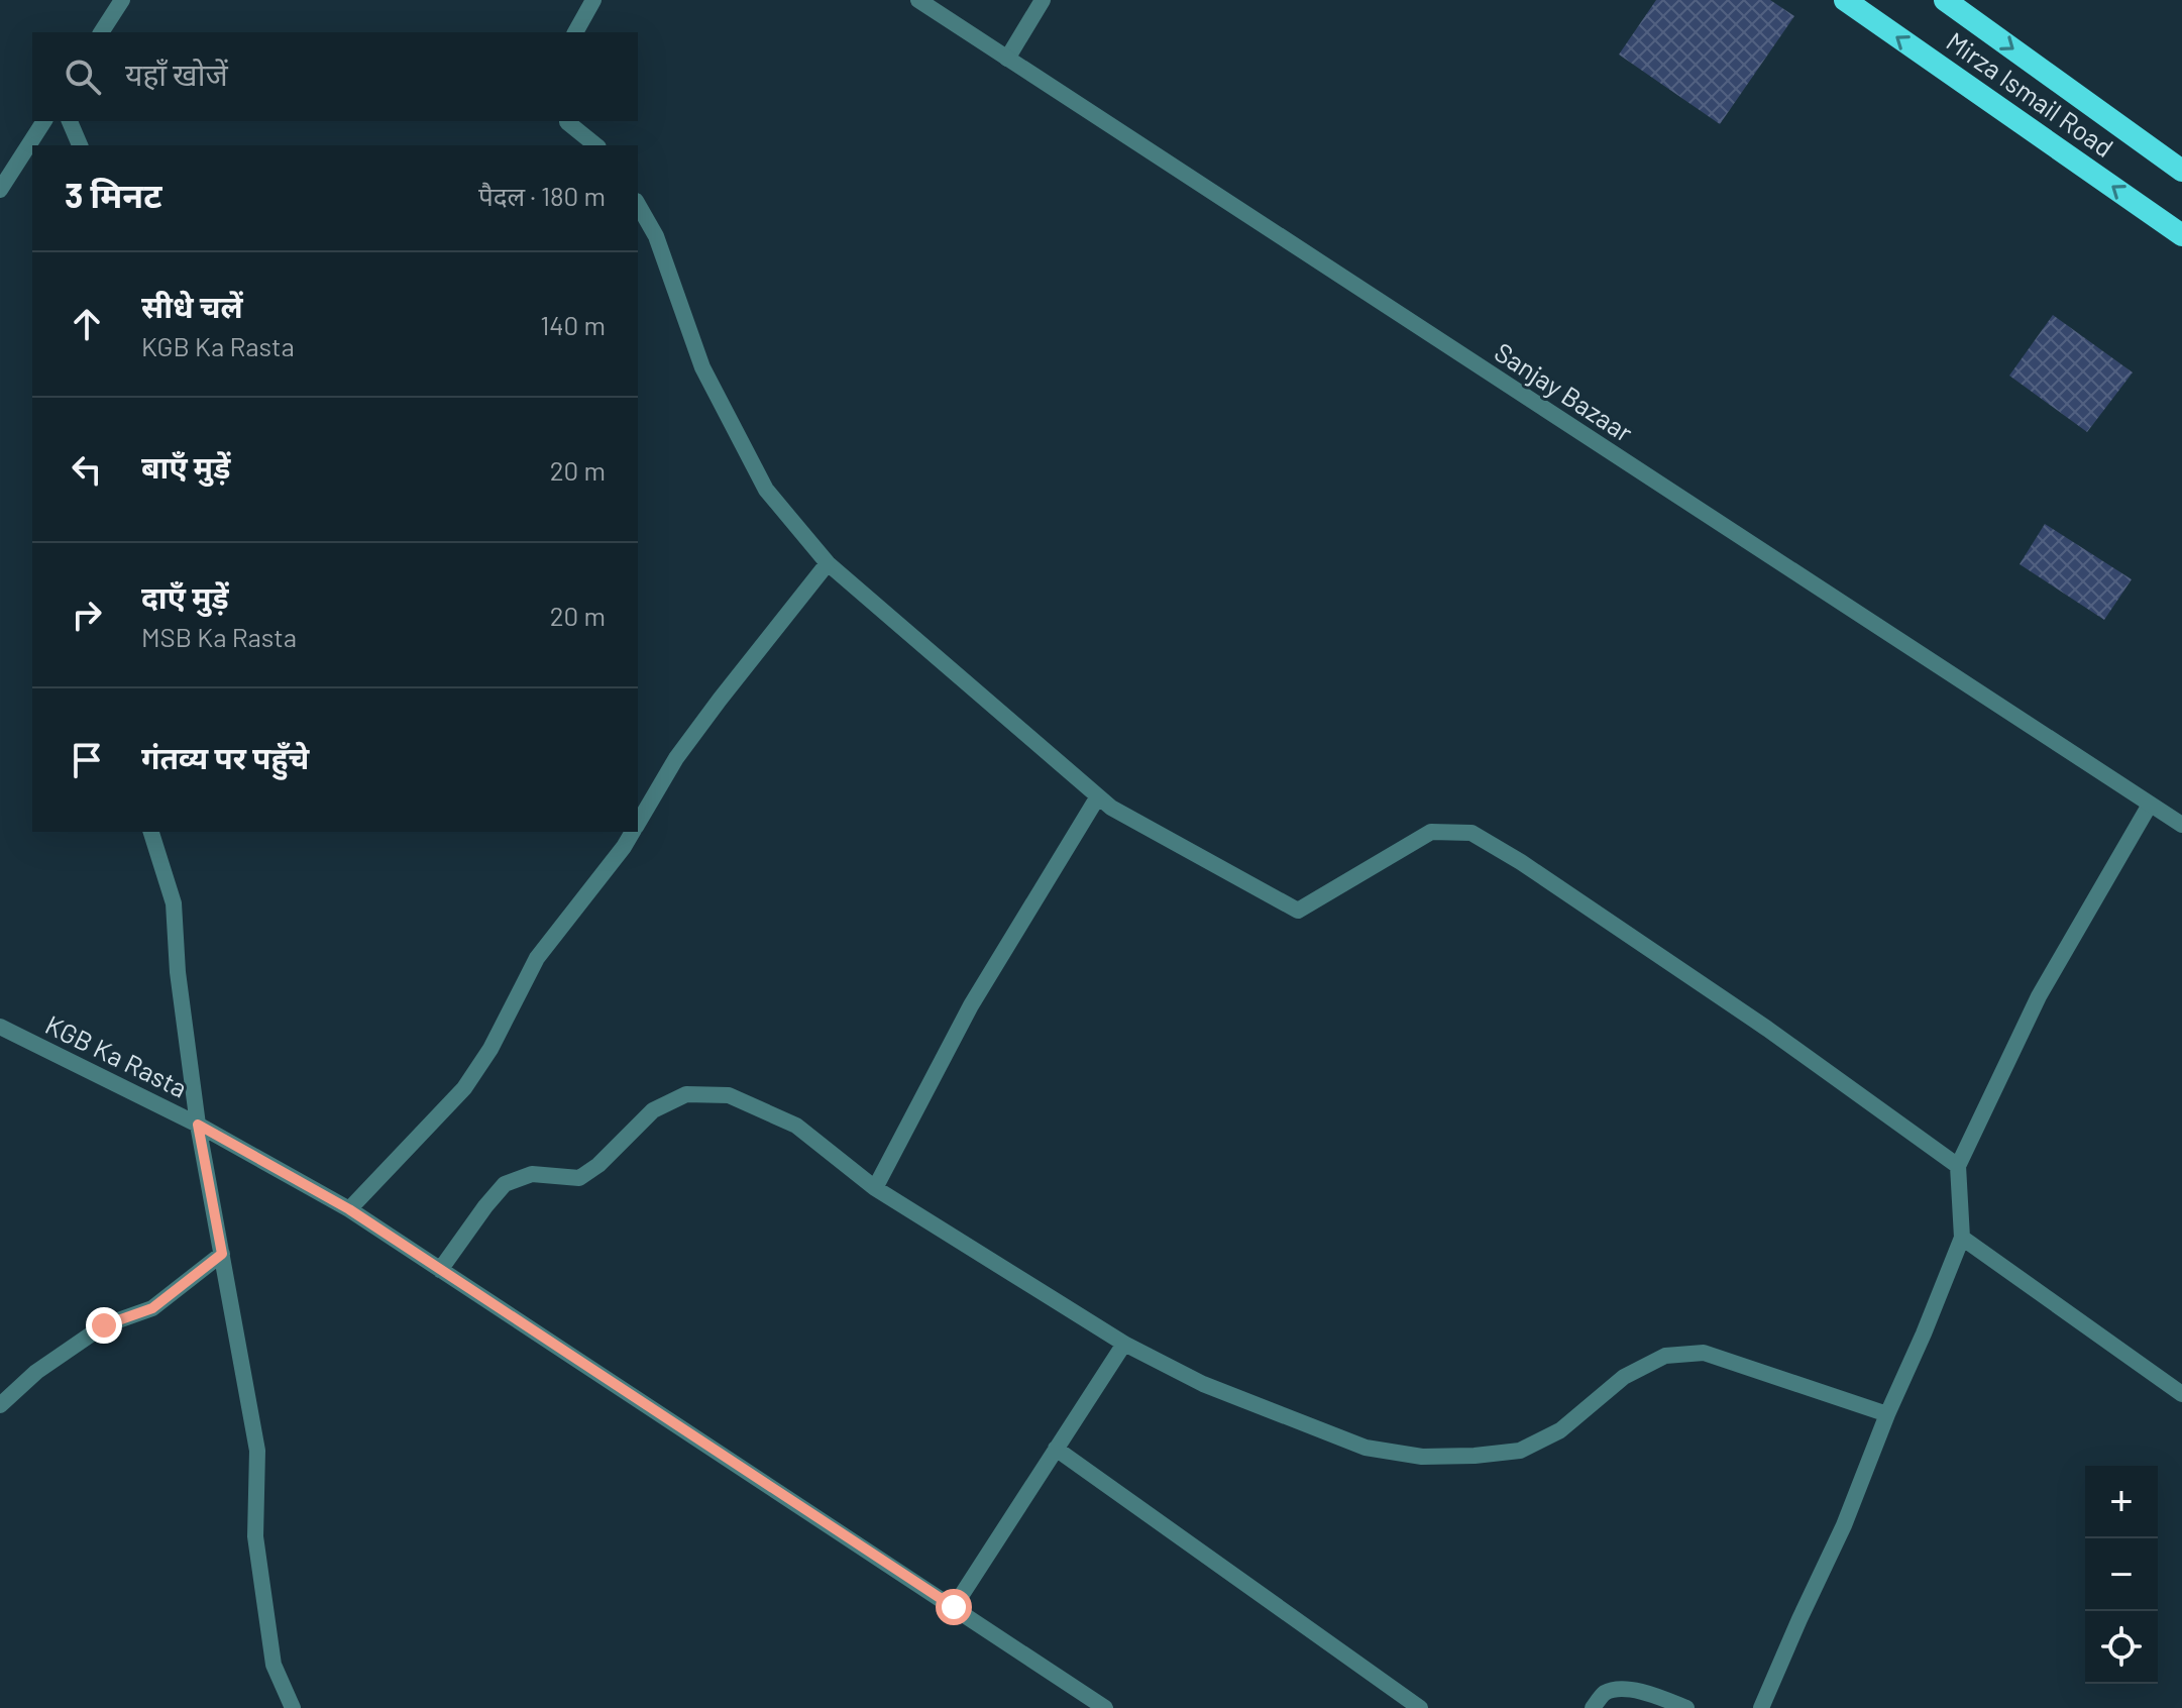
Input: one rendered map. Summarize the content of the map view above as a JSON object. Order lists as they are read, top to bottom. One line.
{"streets":{"highway":["Mirza Ismail Road"],"street":["Sanjay Bazaar","KGB Ka Rasta"]},"page":{"search":"यहाँ खोजें","heading":["3 मिनट","पैदल · 180 m"],"list":[["सीधे चलें","KGB Ka Rasta","140 m"],["बाएँ मुड़ें","20 m"],["दाएँ मुड़ें","MSB Ka Rasta","20 m"],"गंतव्य पर पहुँचे"],"map_buttons":["+","−"]}}
